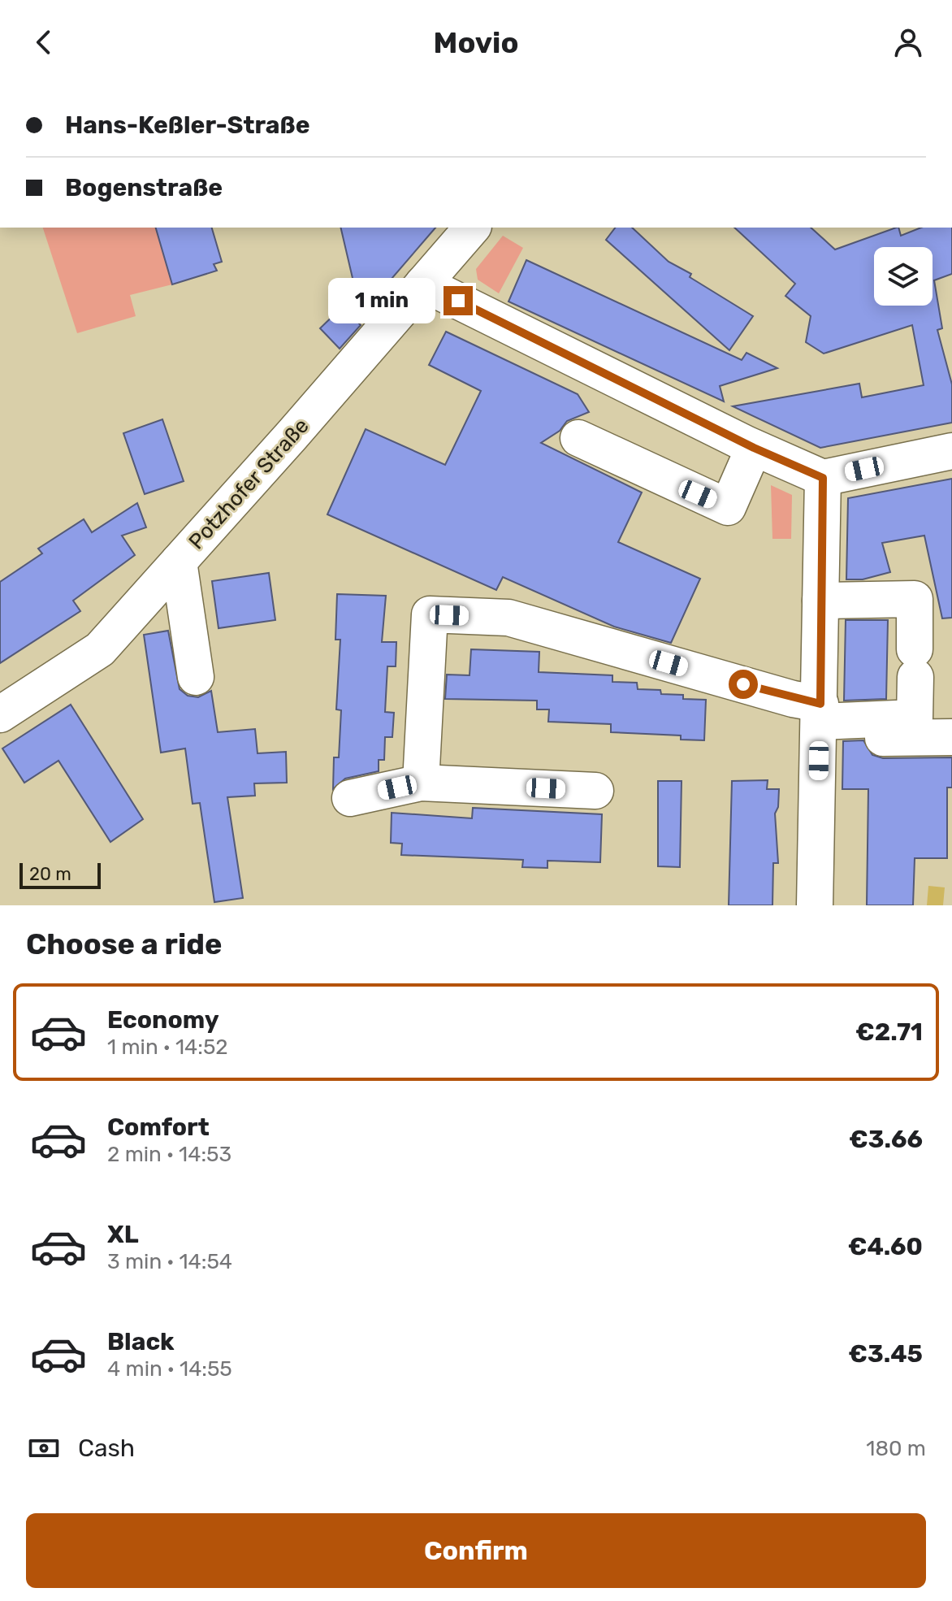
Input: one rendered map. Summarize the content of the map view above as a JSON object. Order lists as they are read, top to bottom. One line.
{"streets":{"street":["Potzhofer Straße"]},"scale_bar":"20 m","page":{"header":"Movio","banner":["Hans-Keßler-Straße","Bogenstraße"],"bubble":"1 min","scale":"20 m","heading":"Choose a ride","list":[{"name":"Economy","note":"1 min · 14:52","value":"€2.71"},{"name":"Comfort","note":"2 min · 14:53","value":"€3.66"},{"name":"XL","note":"3 min · 14:54","value":"€4.60"},{"name":"Black","note":"4 min · 14:55","value":"€3.45"}],"pay":["Cash","180 m"],"buttons":"Confirm"}}
